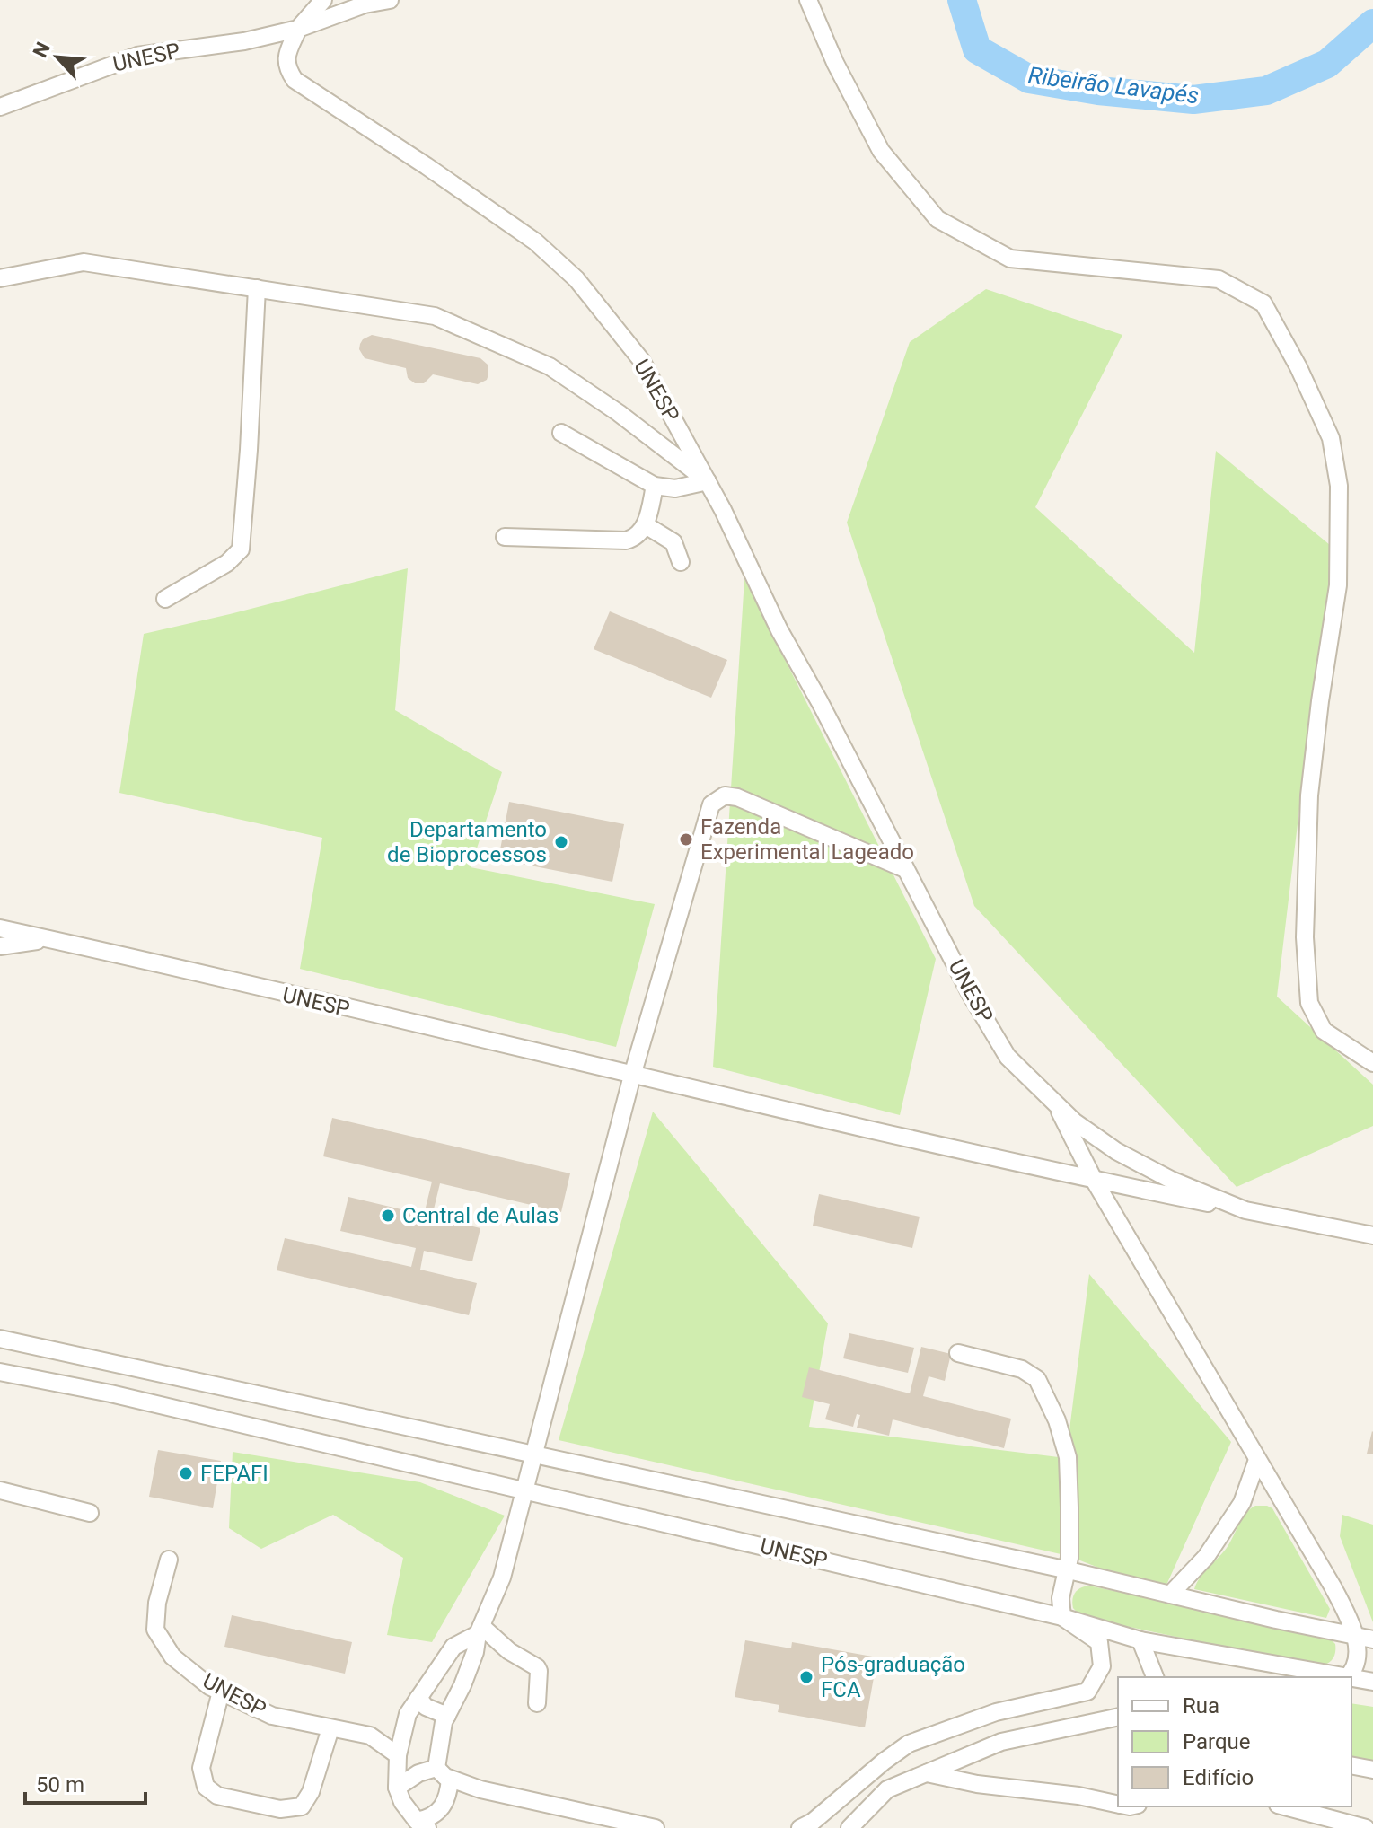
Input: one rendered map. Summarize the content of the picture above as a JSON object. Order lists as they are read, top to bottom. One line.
{"streets":{"street":["UNESP"]},"water":["Ribeirão Lavapés"],"places":["Fazenda Experimental Lageado","Departamento de Bioprocessos","Central de Aulas","FEPAFI","Pós-graduação FCA"],"legend":["Rua","Parque","Edifício"],"scale_bar":"50 m","north":"top left"}
